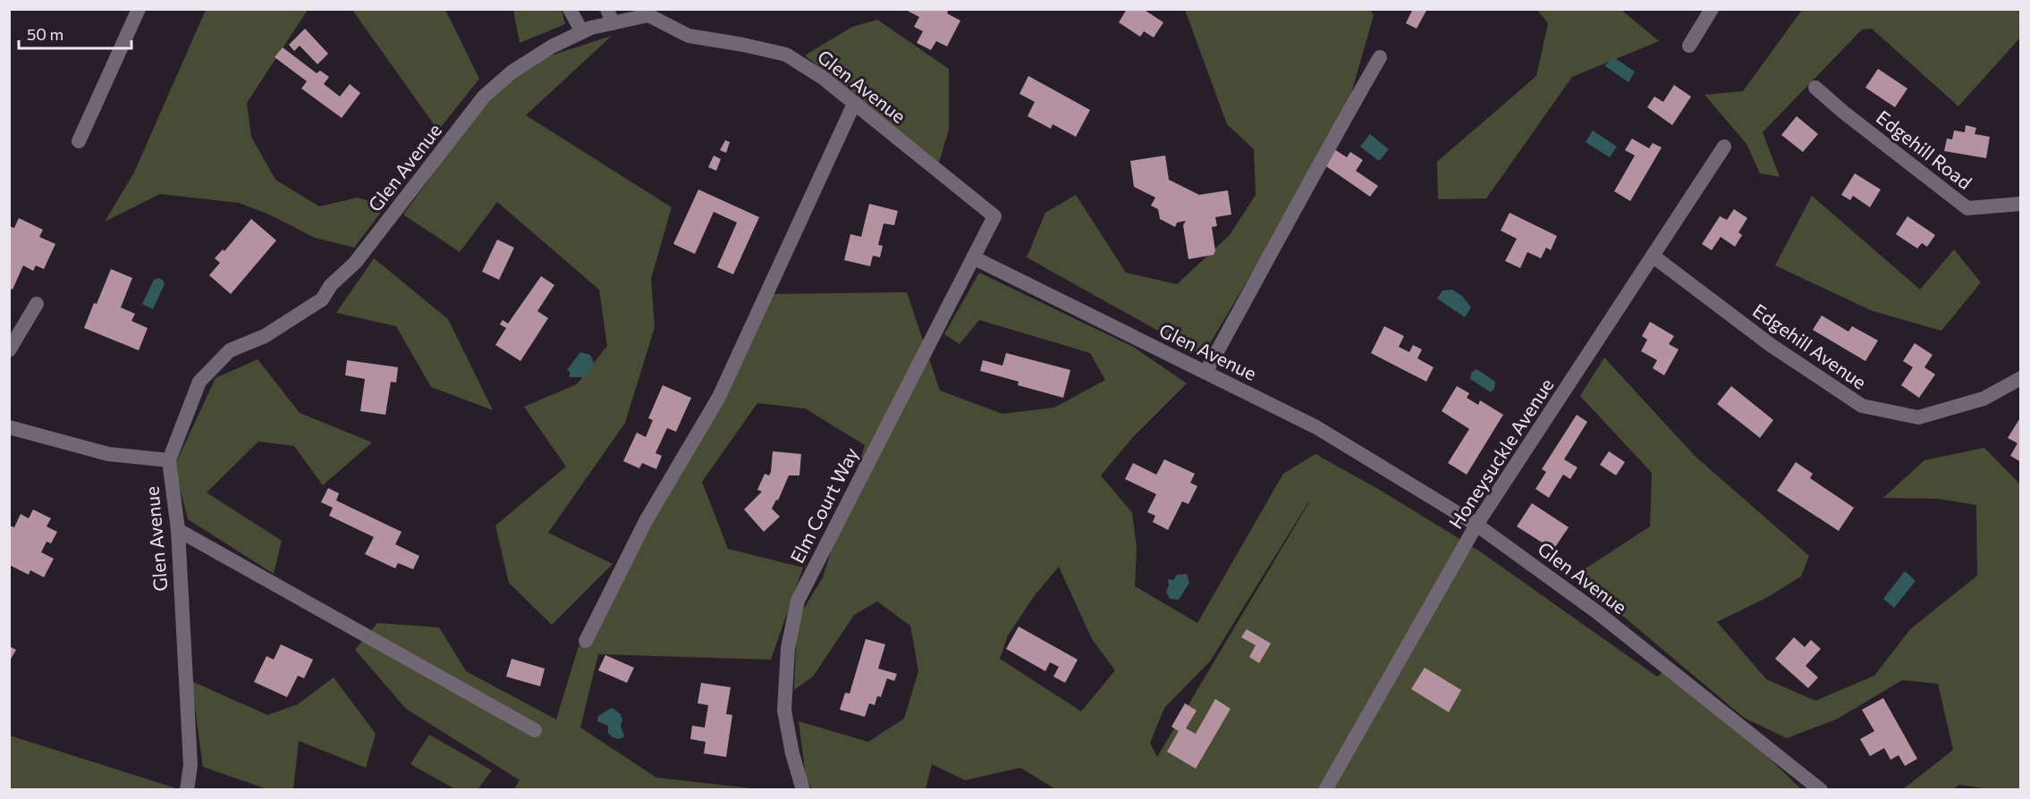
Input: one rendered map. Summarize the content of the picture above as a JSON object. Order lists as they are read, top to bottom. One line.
{"streets":{"street":["Glen Avenue","Edgehill Road","Edgehill Avenue","Honeysuckle Avenue","Elm Court Way"]},"crossings":[["Glen Avenue","Honeysuckle Avenue"],["Glen Avenue","Elm Court Way"],["Edgehill Avenue","Honeysuckle Avenue"]],"scale_bar":"50 m"}
